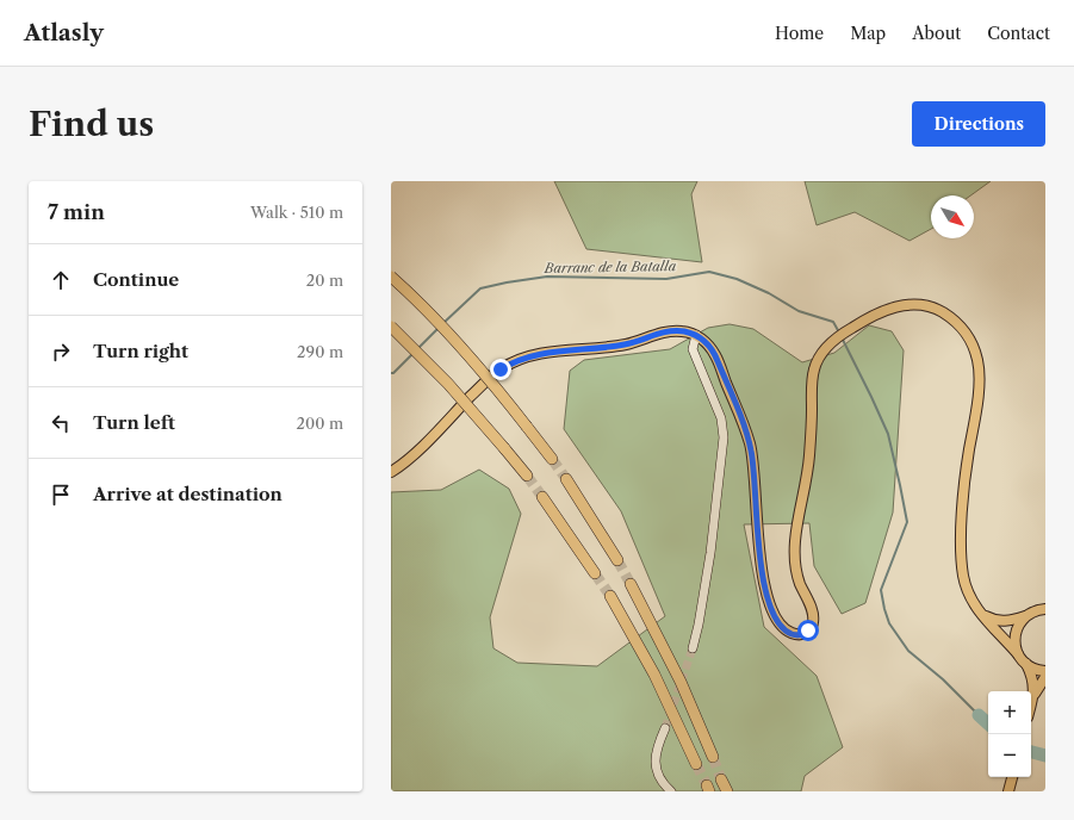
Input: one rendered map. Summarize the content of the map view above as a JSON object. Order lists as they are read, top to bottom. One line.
{"water":["Barranc de la Batalla"],"north":"bottom right","page":{"header":"Atlasly","nav":["Home","Map","About","Contact"],"buttons":"Directions","title":"Find us","heading":["7 min","Walk · 510 m"],"list":[["Continue","20 m"],["Turn right","290 m"],["Turn left","200 m"],"Arrive at destination"],"map_buttons":["+","−"]}}
